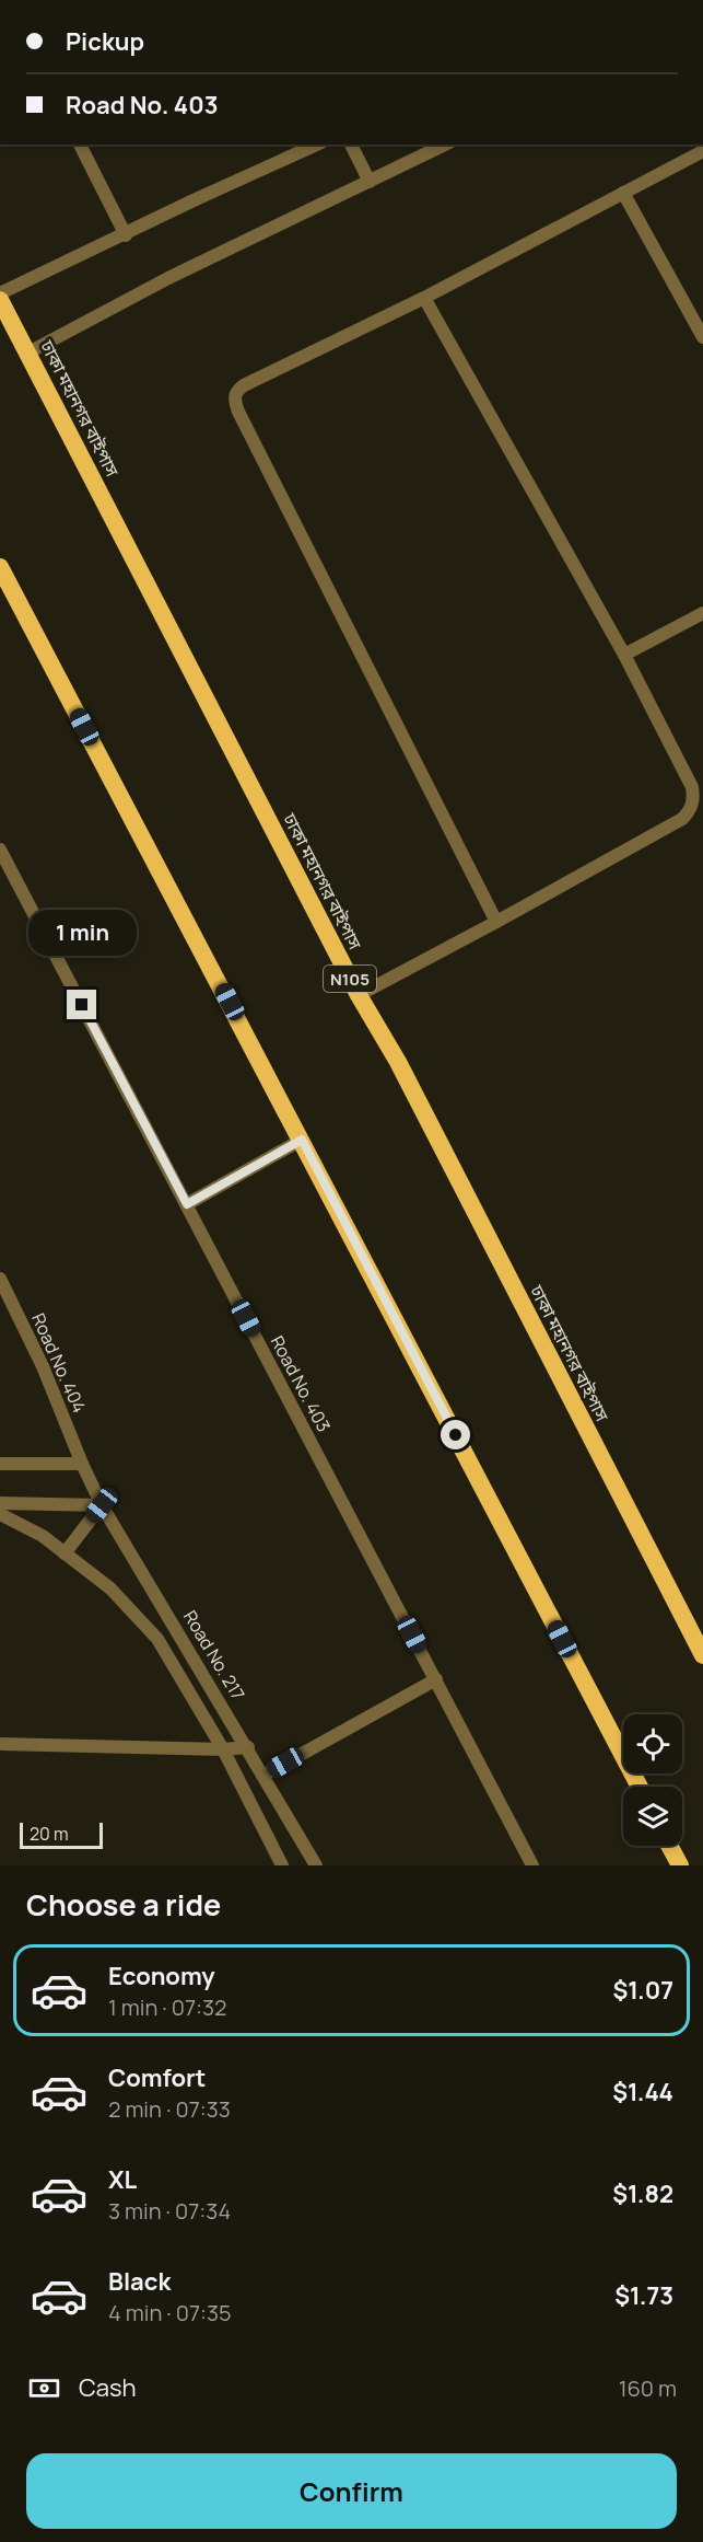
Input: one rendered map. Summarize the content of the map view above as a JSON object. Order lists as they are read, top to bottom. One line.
{"streets":{"highway":["ঢাকা মহানগর বাইপাস","N105"],"street":["Road No. 404","Road No. 403","Road No. 217"]},"crossings":[["Road No. 404","Road No. 217"]],"scale_bar":"20 m","page":{"banner":["Pickup","Road No. 403"],"bubble":"1 min","scale":"20 m","heading":"Choose a ride","list":[{"name":"Economy","note":"1 min · 07:32","value":"$1.07"},{"name":"Comfort","note":"2 min · 07:33","value":"$1.44"},{"name":"XL","note":"3 min · 07:34","value":"$1.82"},{"name":"Black","note":"4 min · 07:35","value":"$1.73"}],"pay":["Cash","160 m"],"buttons":"Confirm"}}
